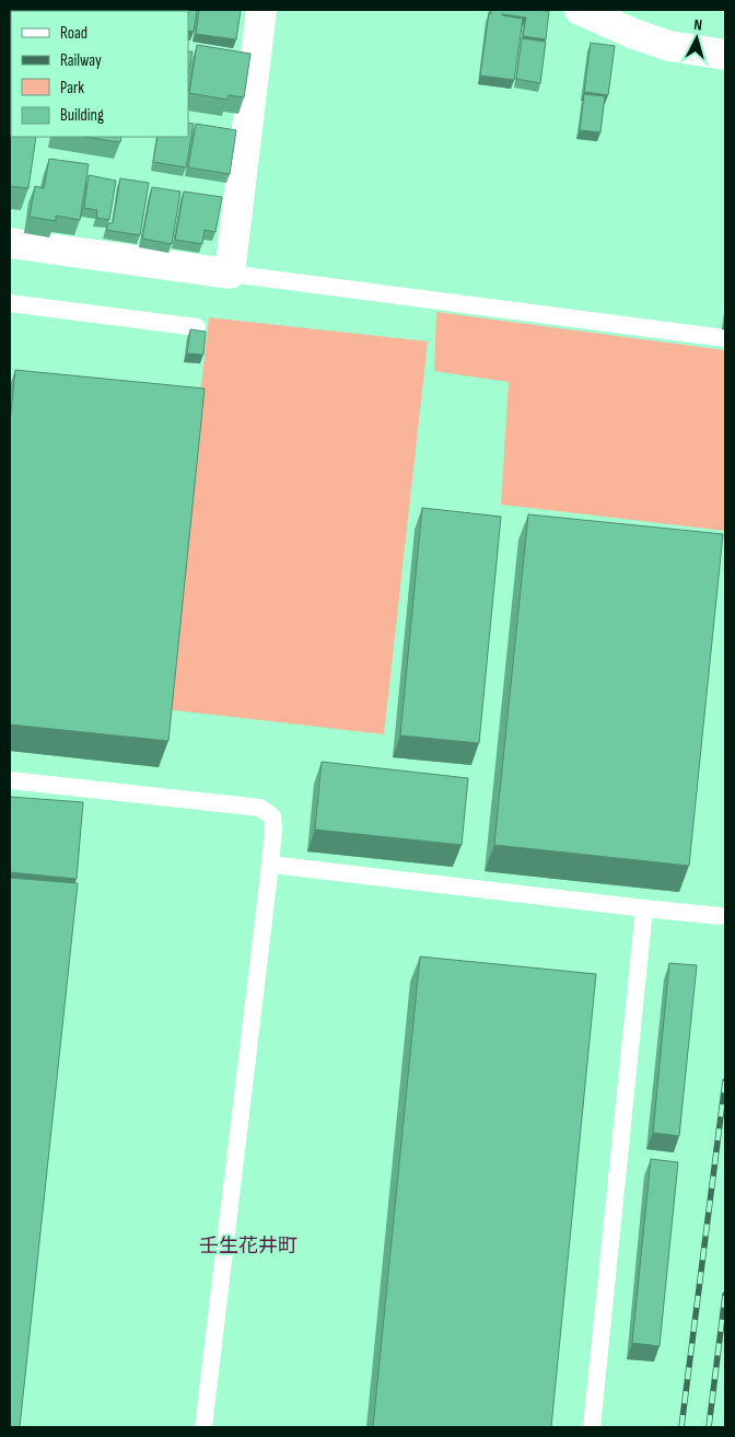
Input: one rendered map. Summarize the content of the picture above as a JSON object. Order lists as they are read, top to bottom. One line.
{"districts":["壬生花井町"],"legend":["Road","Railway","Park","Building"],"north":"top"}
